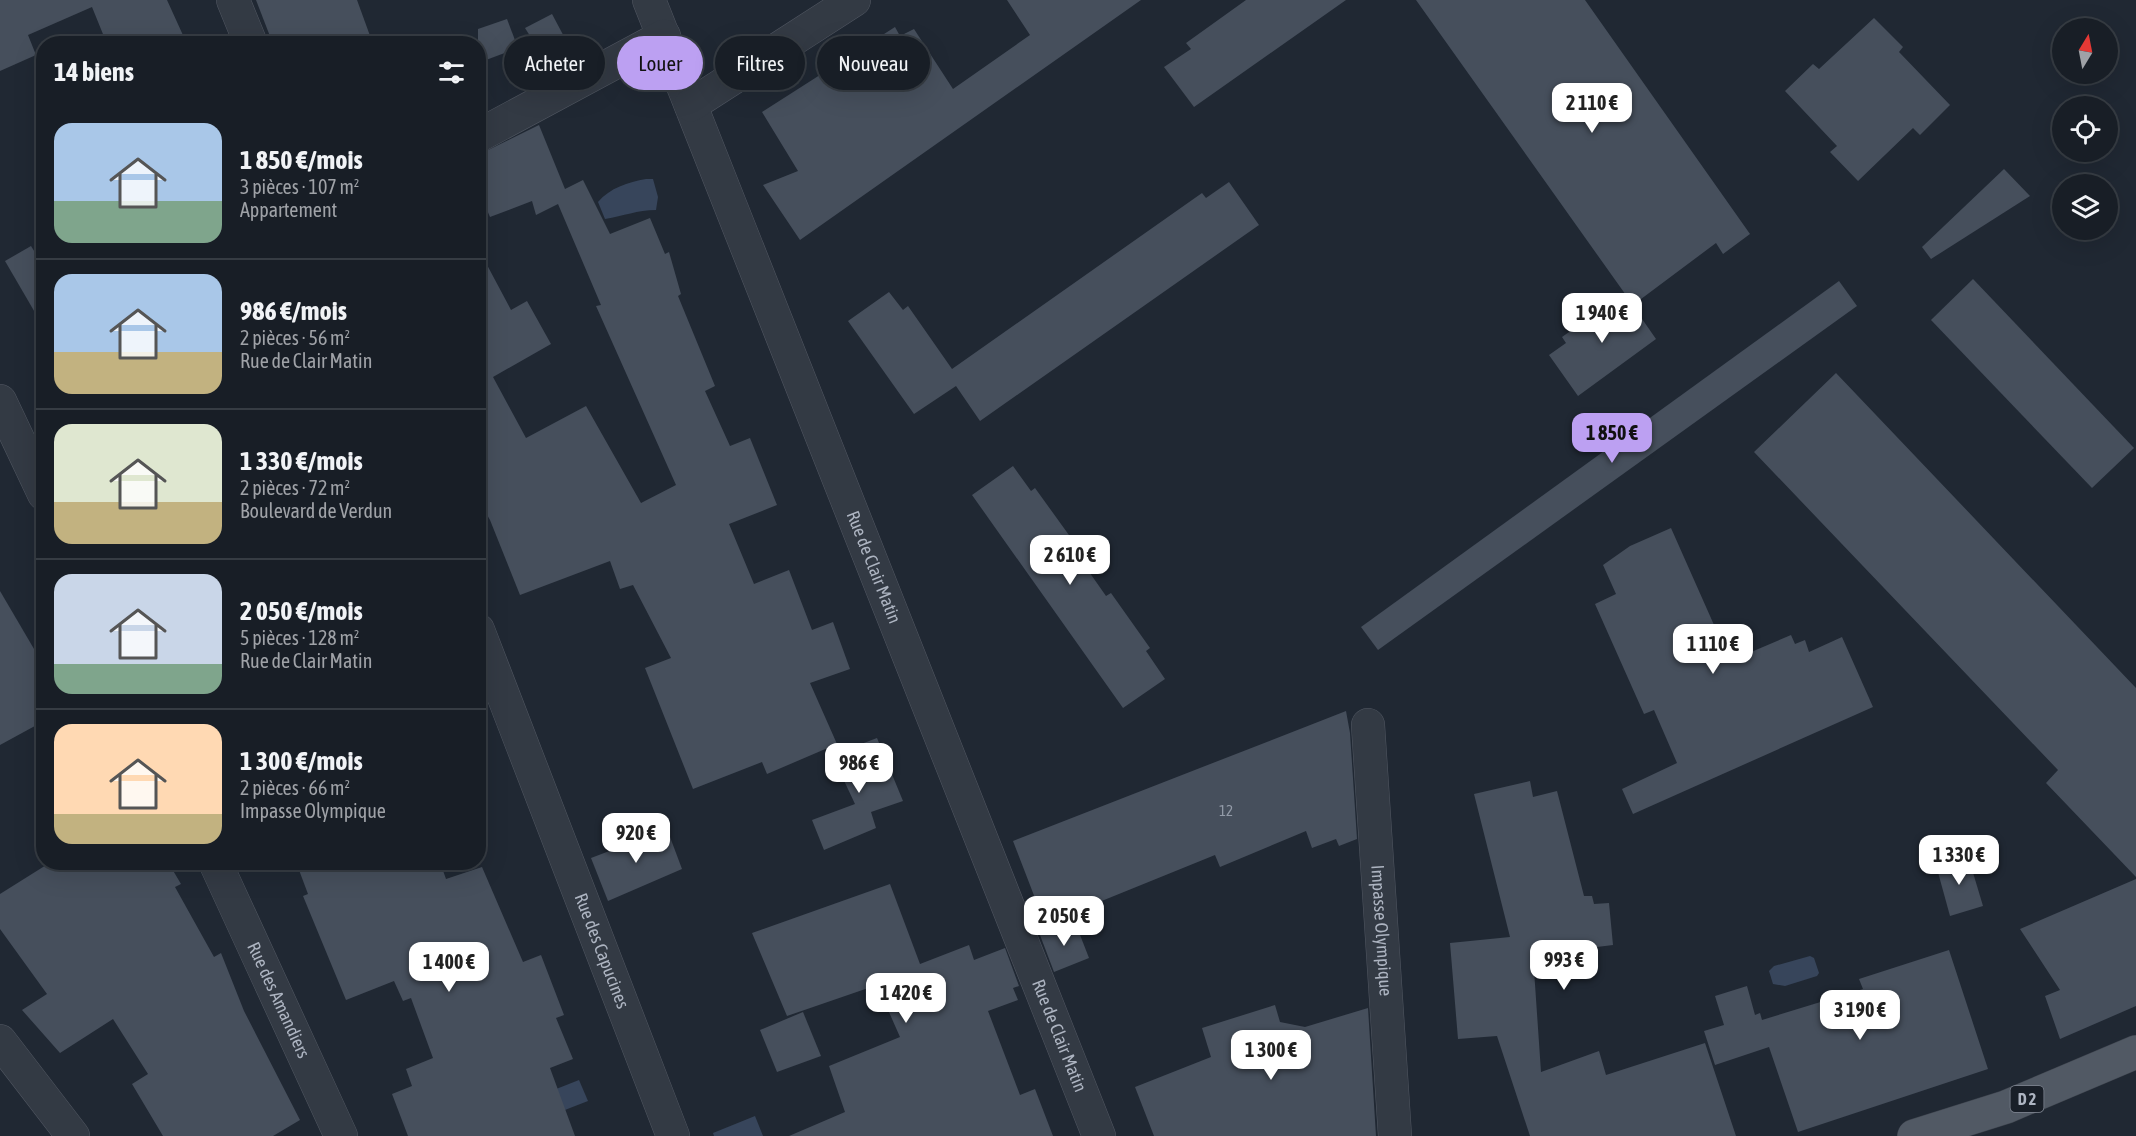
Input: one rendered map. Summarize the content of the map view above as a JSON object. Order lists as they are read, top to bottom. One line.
{"streets":{"main road":["D 2"],"street":["Rue de Clair Matin","Impasse Olympique","Rue des Capucines","Rue des Amandiers"]},"house_numbers":["12"],"north":"top","page":{"chip":["Acheter","Louer","Filtres","Nouveau"],"heading":"14 biens","price":["2 110 €","1 940 €","1 850 €","2 610 €","1 110 €","986 €","920 €","1 330 €","2 050 €","993 €","1 400 €","1 420 €","3 190 €","1 300 €"],"list":[{"name":"1 850 €/mois","note":"3 pièces · 107 m² · Appartement"},{"name":"986 €/mois","note":"2 pièces · 56 m² · Rue de Clair Matin"},{"name":"1 330 €/mois","note":"2 pièces · 72 m² · Boulevard de Verdun"},{"name":"2 050 €/mois","note":"5 pièces · 128 m² · Rue de Clair Matin"},{"name":"1 300 €/mois","note":"2 pièces · 66 m² · Impasse Olympique"}]}}
